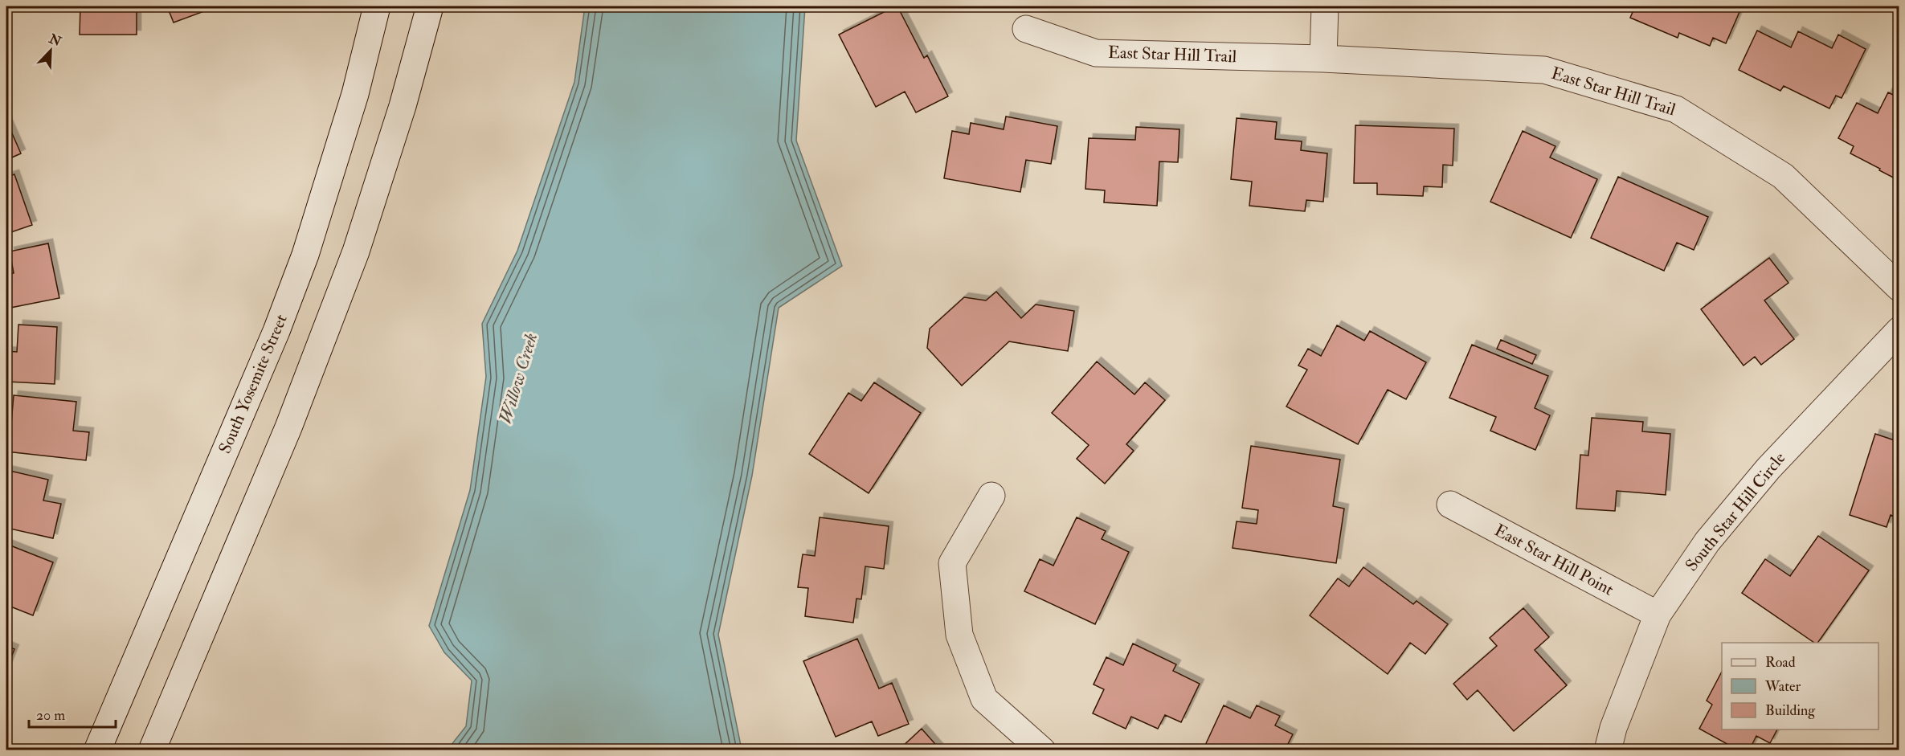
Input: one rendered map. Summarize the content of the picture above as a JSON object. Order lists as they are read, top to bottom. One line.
{"streets":{"street":["East Star Hill Trail","South Yosemite Street","South Star Hill Circle","East Star Hill Point"]},"crossings":[["South Star Hill Circle","East Star Hill Point"]],"water":["Willow Creek"],"legend":["Road","Water","Building"],"scale_bar":"20 m","north":"top right"}
